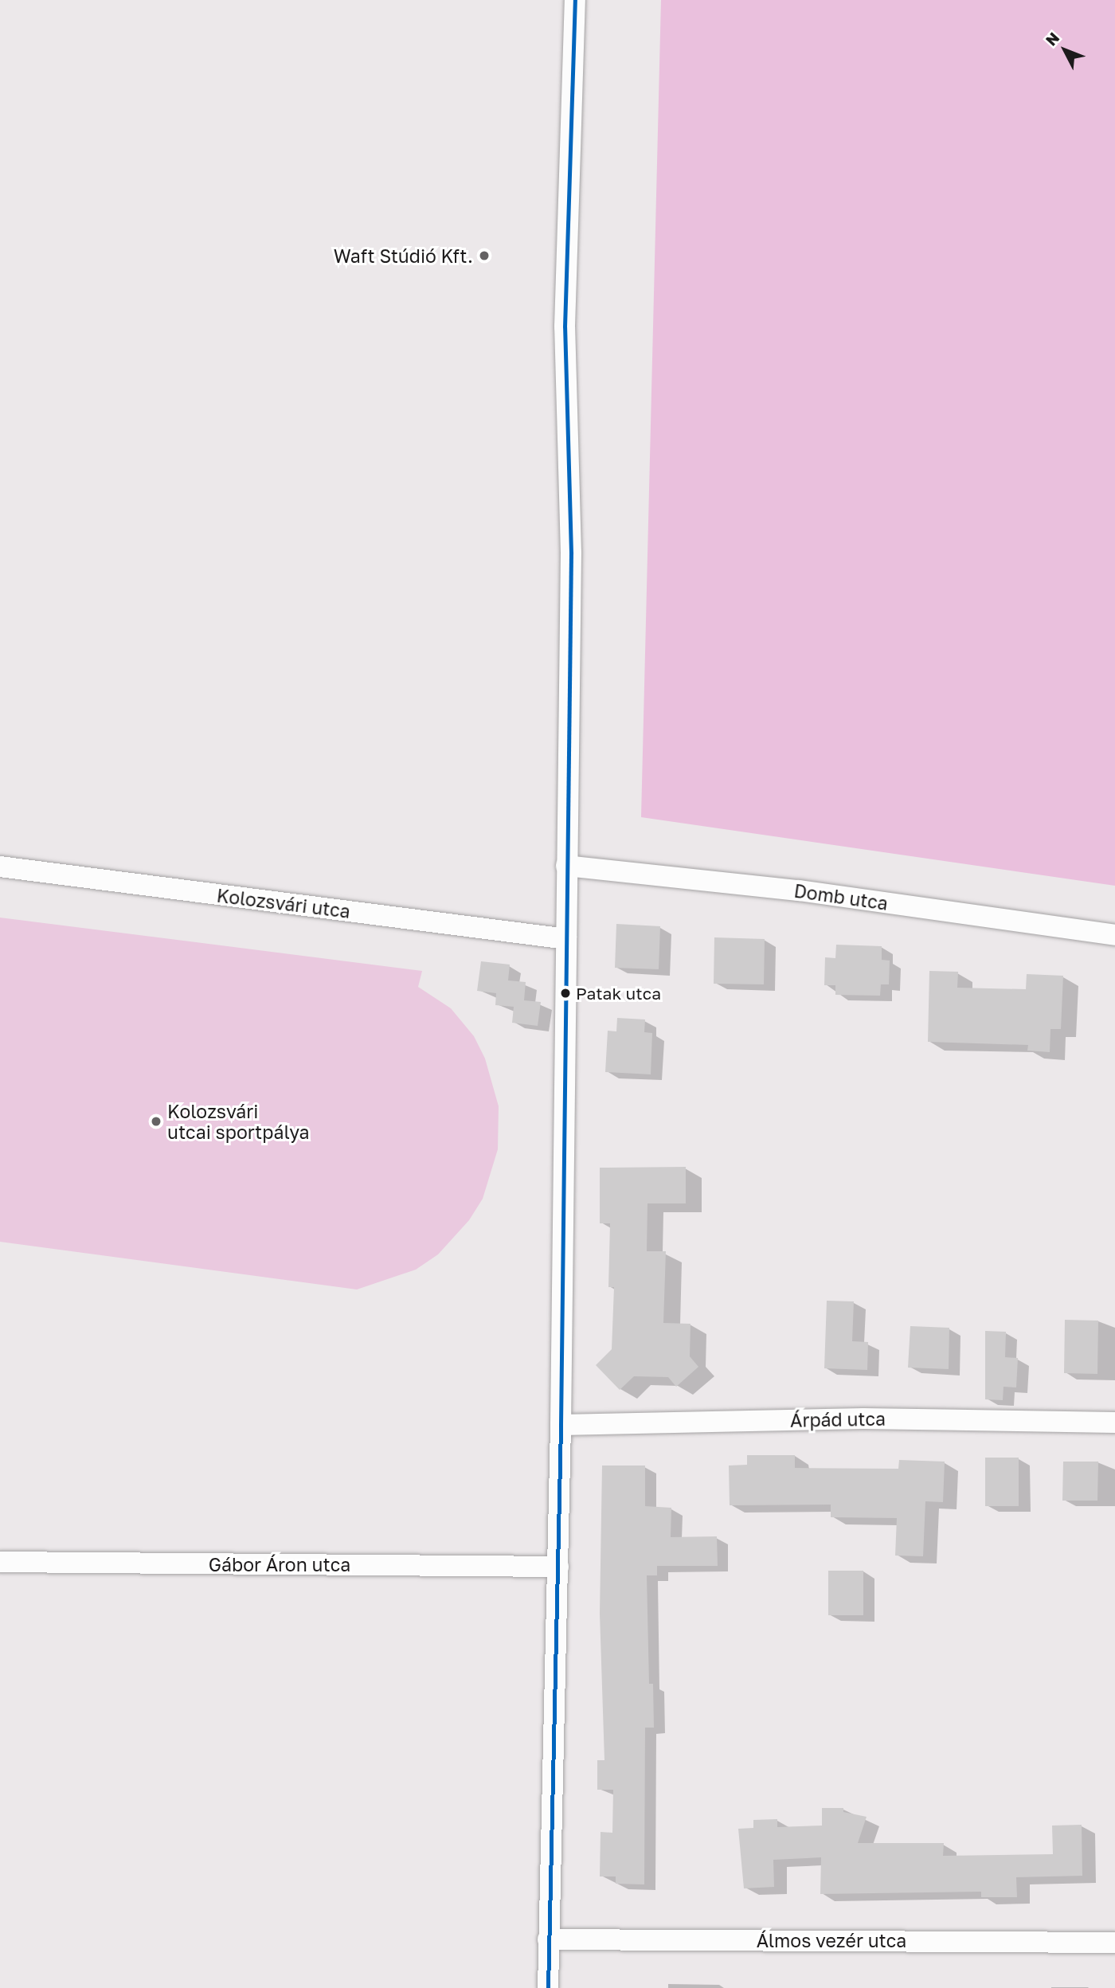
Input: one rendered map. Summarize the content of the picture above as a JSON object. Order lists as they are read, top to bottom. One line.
{"streets":{"street":["Domb utca","Kolozsvári utca","Árpád utca","Gábor Áron utca","Álmos vezér utca"]},"places":["Waft Stúdió Kft.","Patak utca","Kolozsvári utcai sportpálya"],"north":"top left"}
